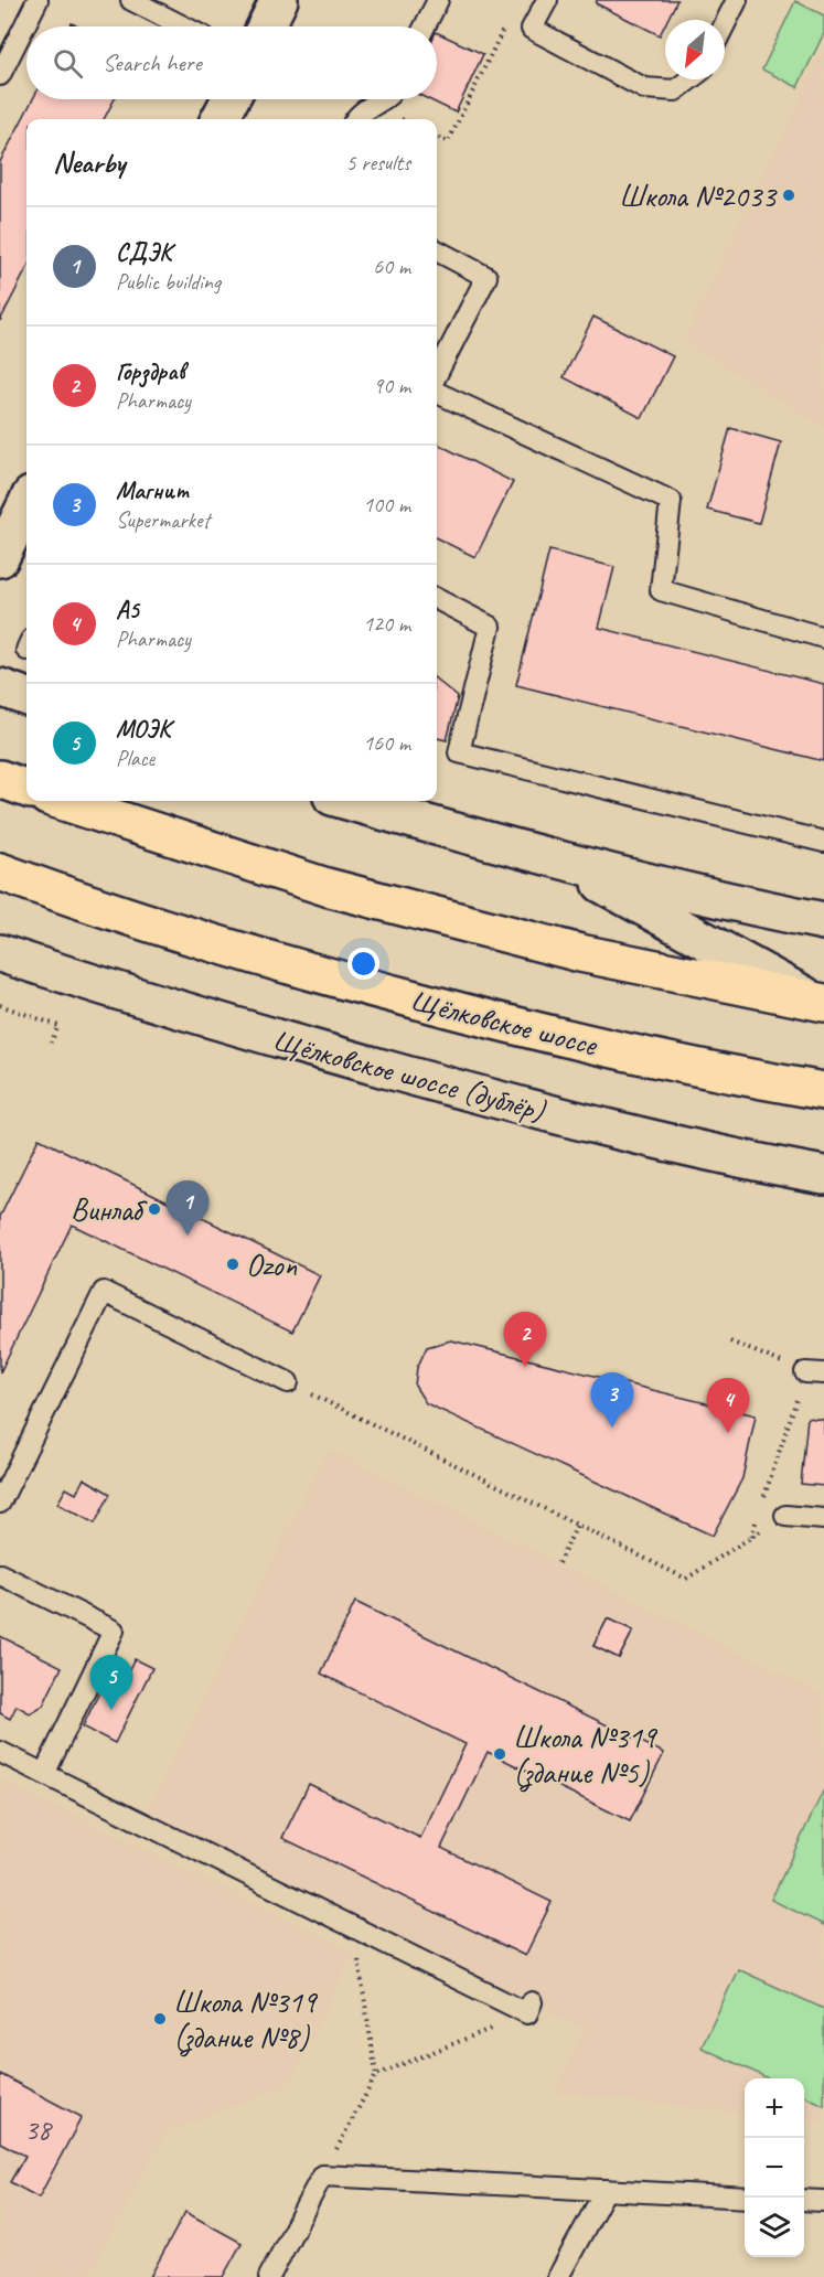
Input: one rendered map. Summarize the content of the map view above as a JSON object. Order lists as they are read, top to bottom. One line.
{"streets":{"main road":["Щёлковское шоссе"],"street":["Щёлковское шоссе (дублёр)"]},"places":["Школа №2033","Винлаб","Ozon","Школа №319 (здание №5)","Школа №319 (здание №8)"],"house_numbers":["38"],"north":"bottom left","page":{"search":"Search here","heading":["Nearby","5 results"],"list":[{"mark":"1","name":"СДЭК","note":"Public building","value":"60 m"},{"mark":"2","name":"Горздрав","note":"Pharmacy","value":"90 m"},{"mark":"3","name":"Магнит","note":"Supermarket","value":"100 m"},{"mark":"4","name":"А5","note":"Pharmacy","value":"120 m"},{"mark":"5","name":"МОЭК","note":"Place","value":"160 m"}],"pins":["1","2","3","4","5"],"map_buttons":["+","−"]}}
